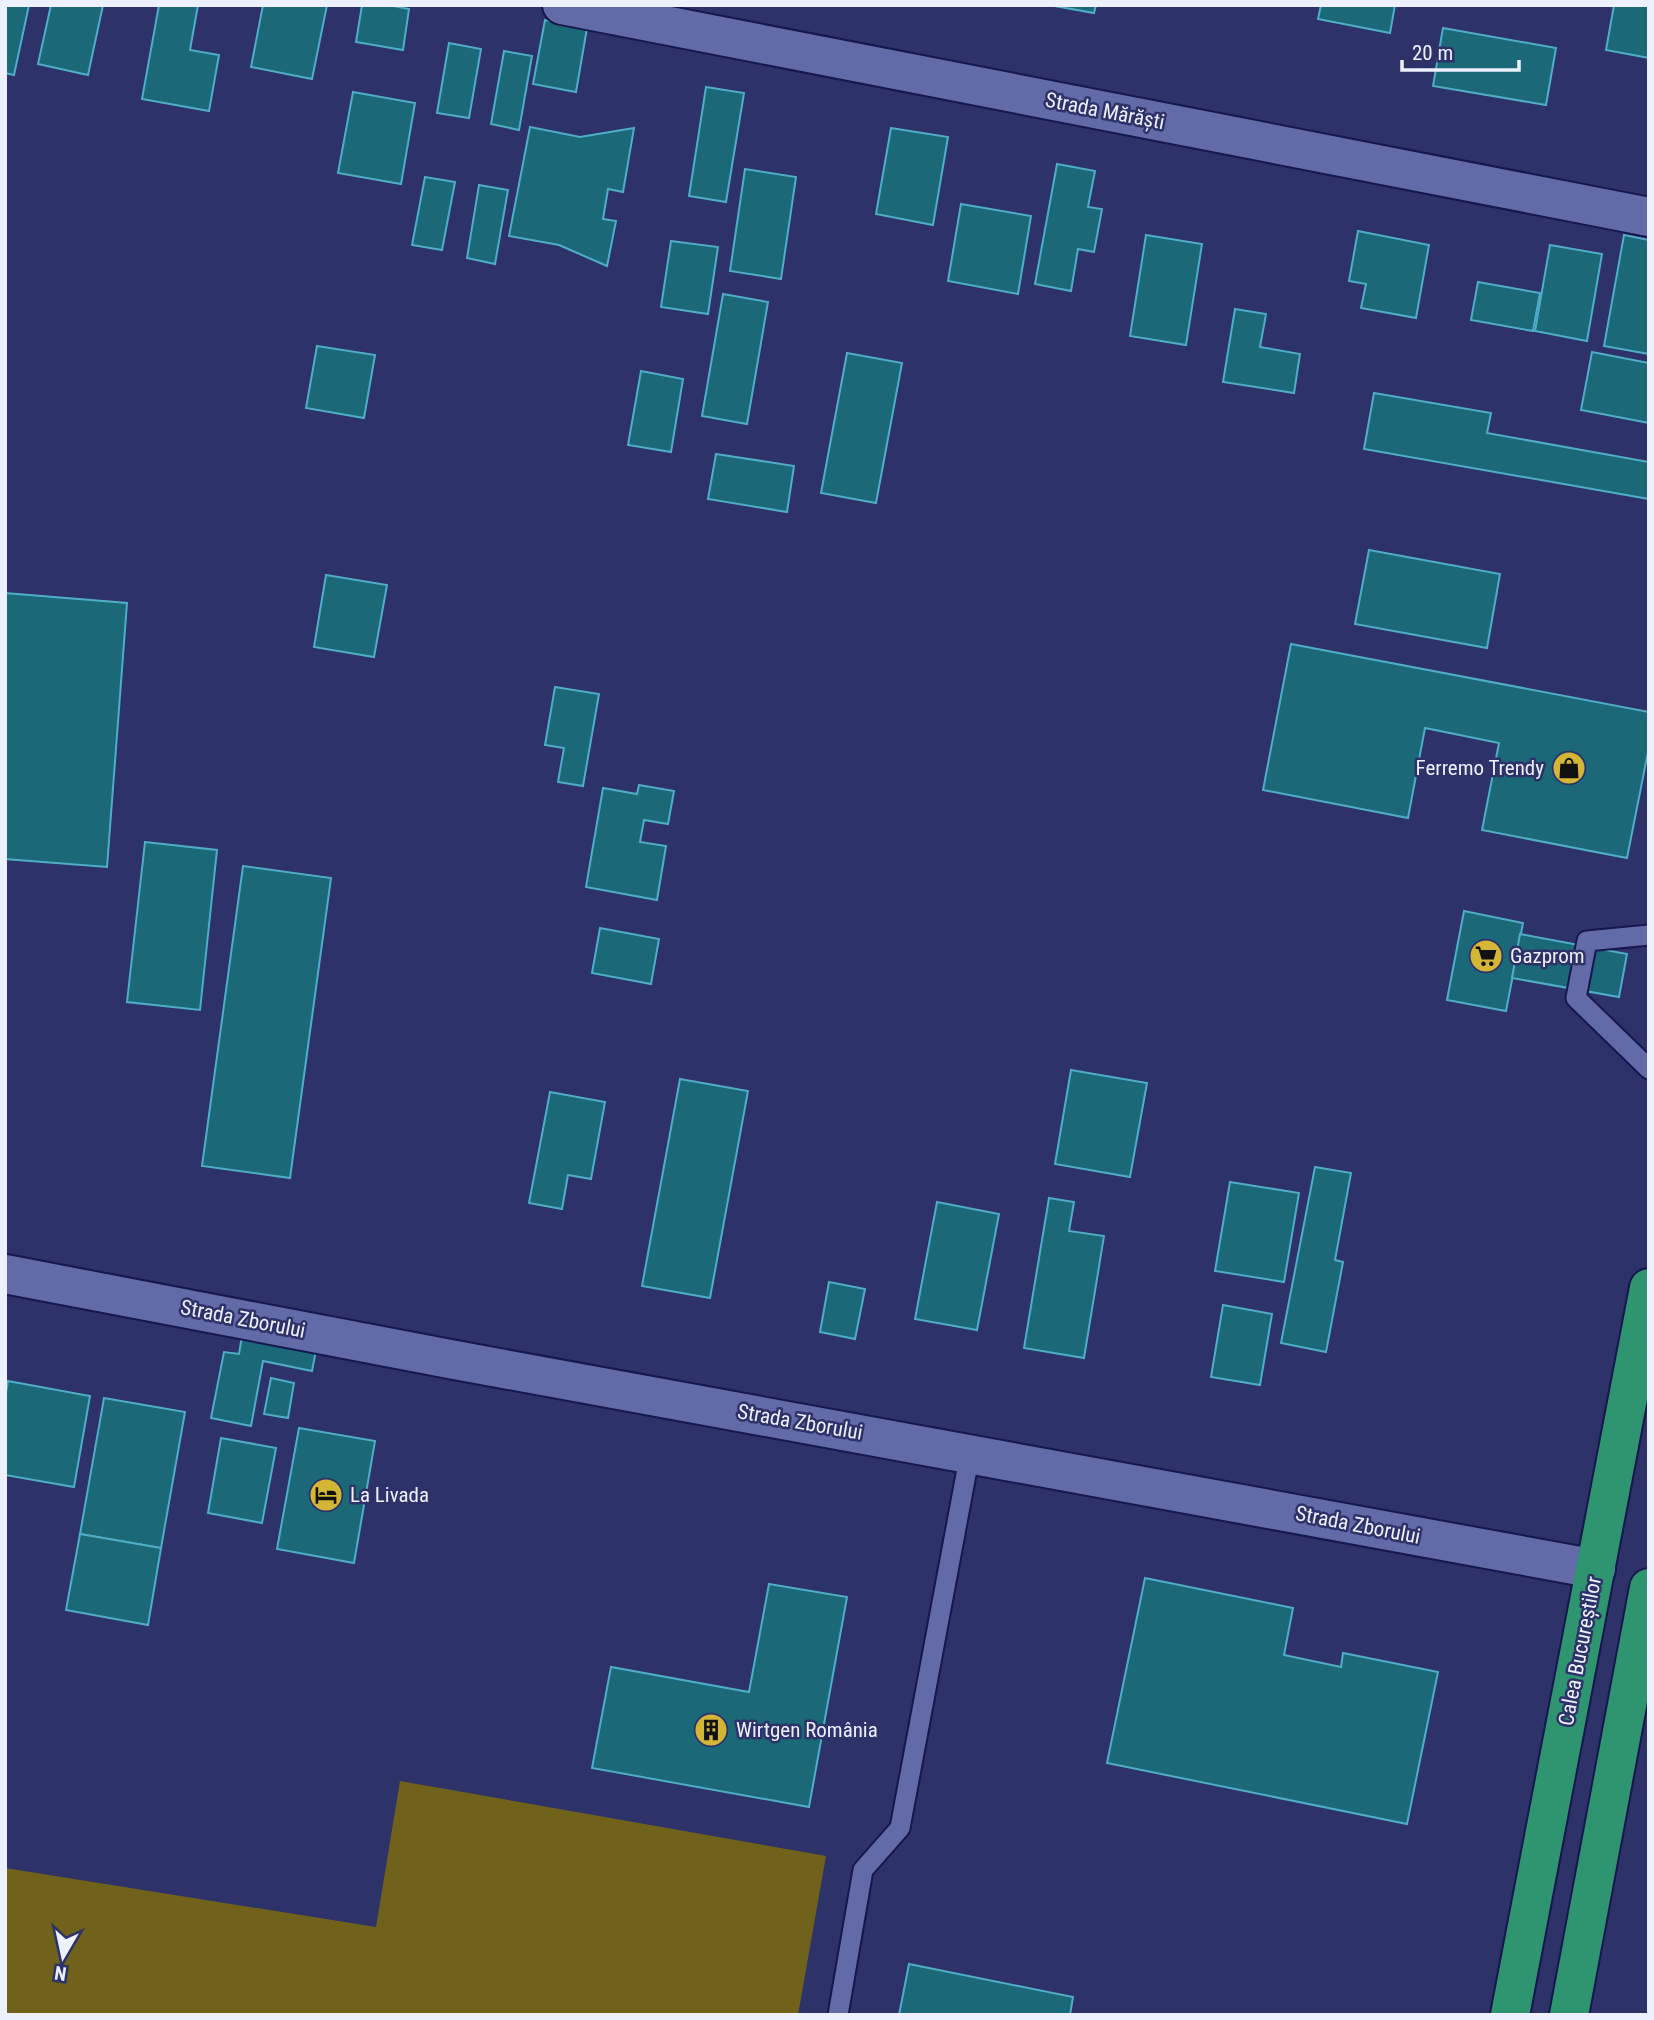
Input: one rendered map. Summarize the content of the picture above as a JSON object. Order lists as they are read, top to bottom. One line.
{"streets":{"highway":["Calea Bucureștilor"],"street":["Strada Mărăști","Strada Zborului"]},"crossings":[["Strada Zborului","Calea Bucureștilor"]],"places":{"shop":["Ferremo Trendy"],"supermarket":["Gazprom"],"hotel":["La Livada"],"building":["Wirtgen România"]},"scale_bar":"20 m","north":"bottom"}
